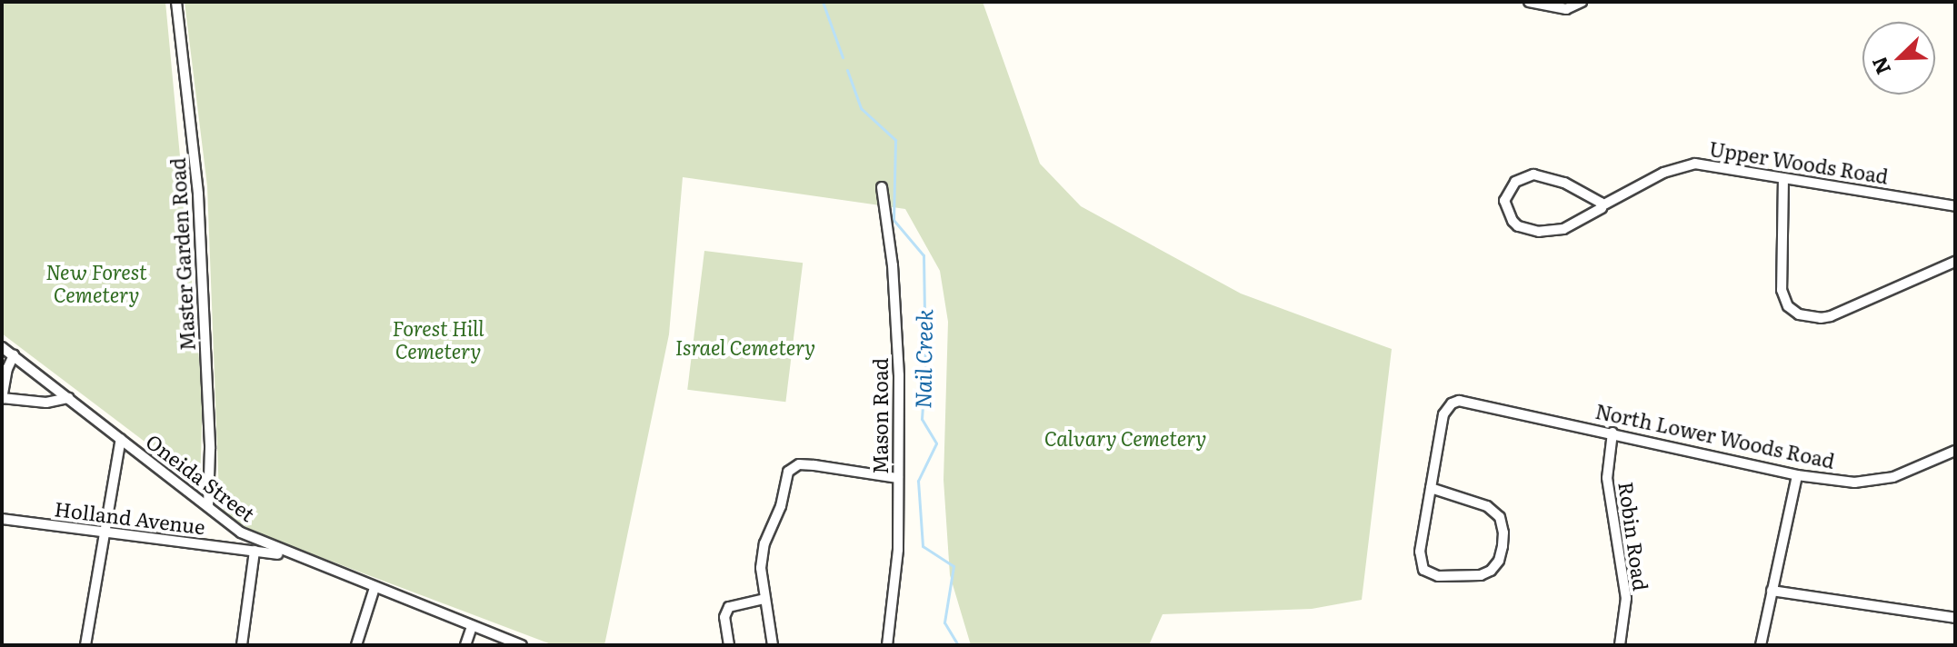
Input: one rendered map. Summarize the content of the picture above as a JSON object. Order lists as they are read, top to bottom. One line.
{"streets":{"street":["Upper Woods Road","Master Garden Road","Mason Road","North Lower Woods Road","Oneida Street","Holland Avenue","Robin Road"]},"crossings":[["Master Garden Road","Oneida Street"],["North Lower Woods Road","Robin Road"],["Oneida Street","Holland Avenue"]],"water":["Nail Creek"],"parks":["New Forest Cemetery","Forest Hill Cemetery","Israel Cemetery","Calvary Cemetery"],"north":"bottom left"}
